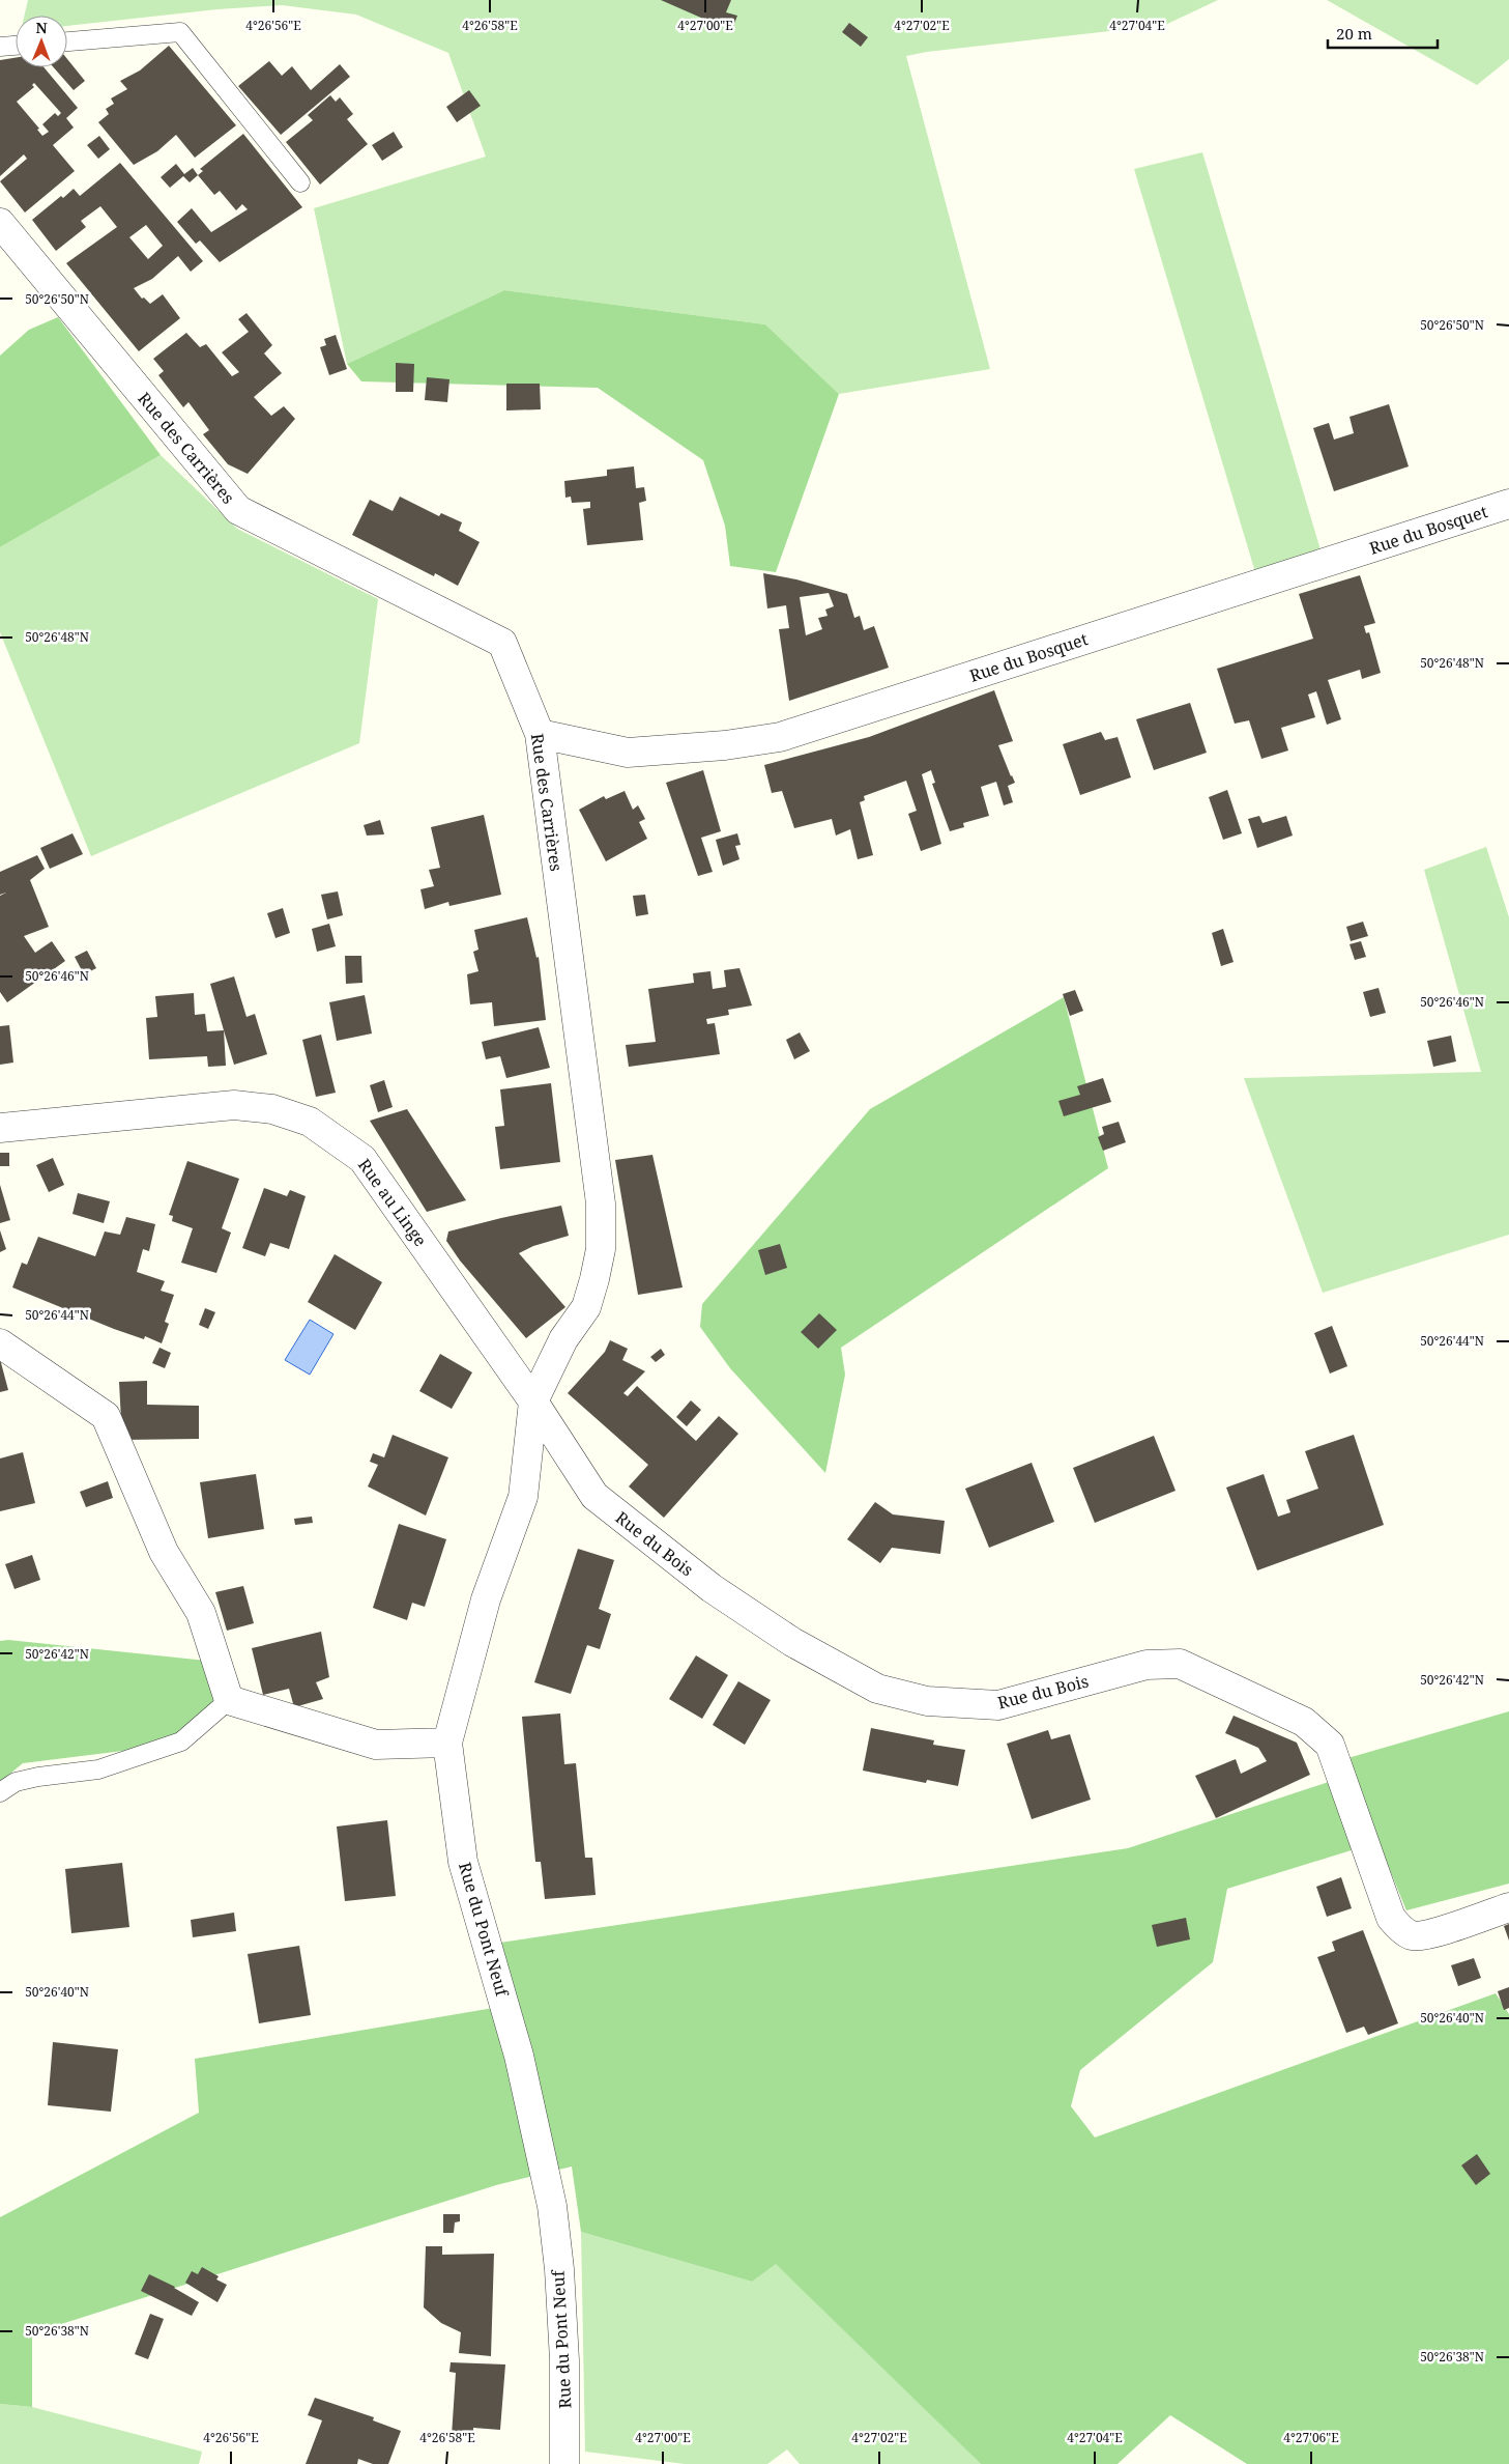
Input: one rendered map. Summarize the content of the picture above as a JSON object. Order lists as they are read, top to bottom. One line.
{"streets":{"street":["Rue des Carrières","Rue du Bosquet","Rue au Linge","Rue du Bois","Rue du Pont Neuf"]},"crossings":[["Rue des Carrières","Rue du Bosquet"],["Rue des Carrières","Rue au Linge"],["Rue des Carrières","Rue du Bois"],["Rue des Carrières","Rue du Pont Neuf"],["Rue au Linge","Rue du Bois"],["Rue au Linge","Rue du Pont Neuf"],["Rue du Bois","Rue du Pont Neuf"]],"scale_bar":"20 m","north":"top","coordinates":["4°26'56\"E","4°26'58\"E","4°27'00\"E","4°27'02\"E","4°27'04\"E","50°26'50\"N","50°26'48\"N","50°26'46\"N","50°26'44\"N","50°26'42\"N","50°26'40\"N","50°26'38\"N","4°27'06\"E"]}
